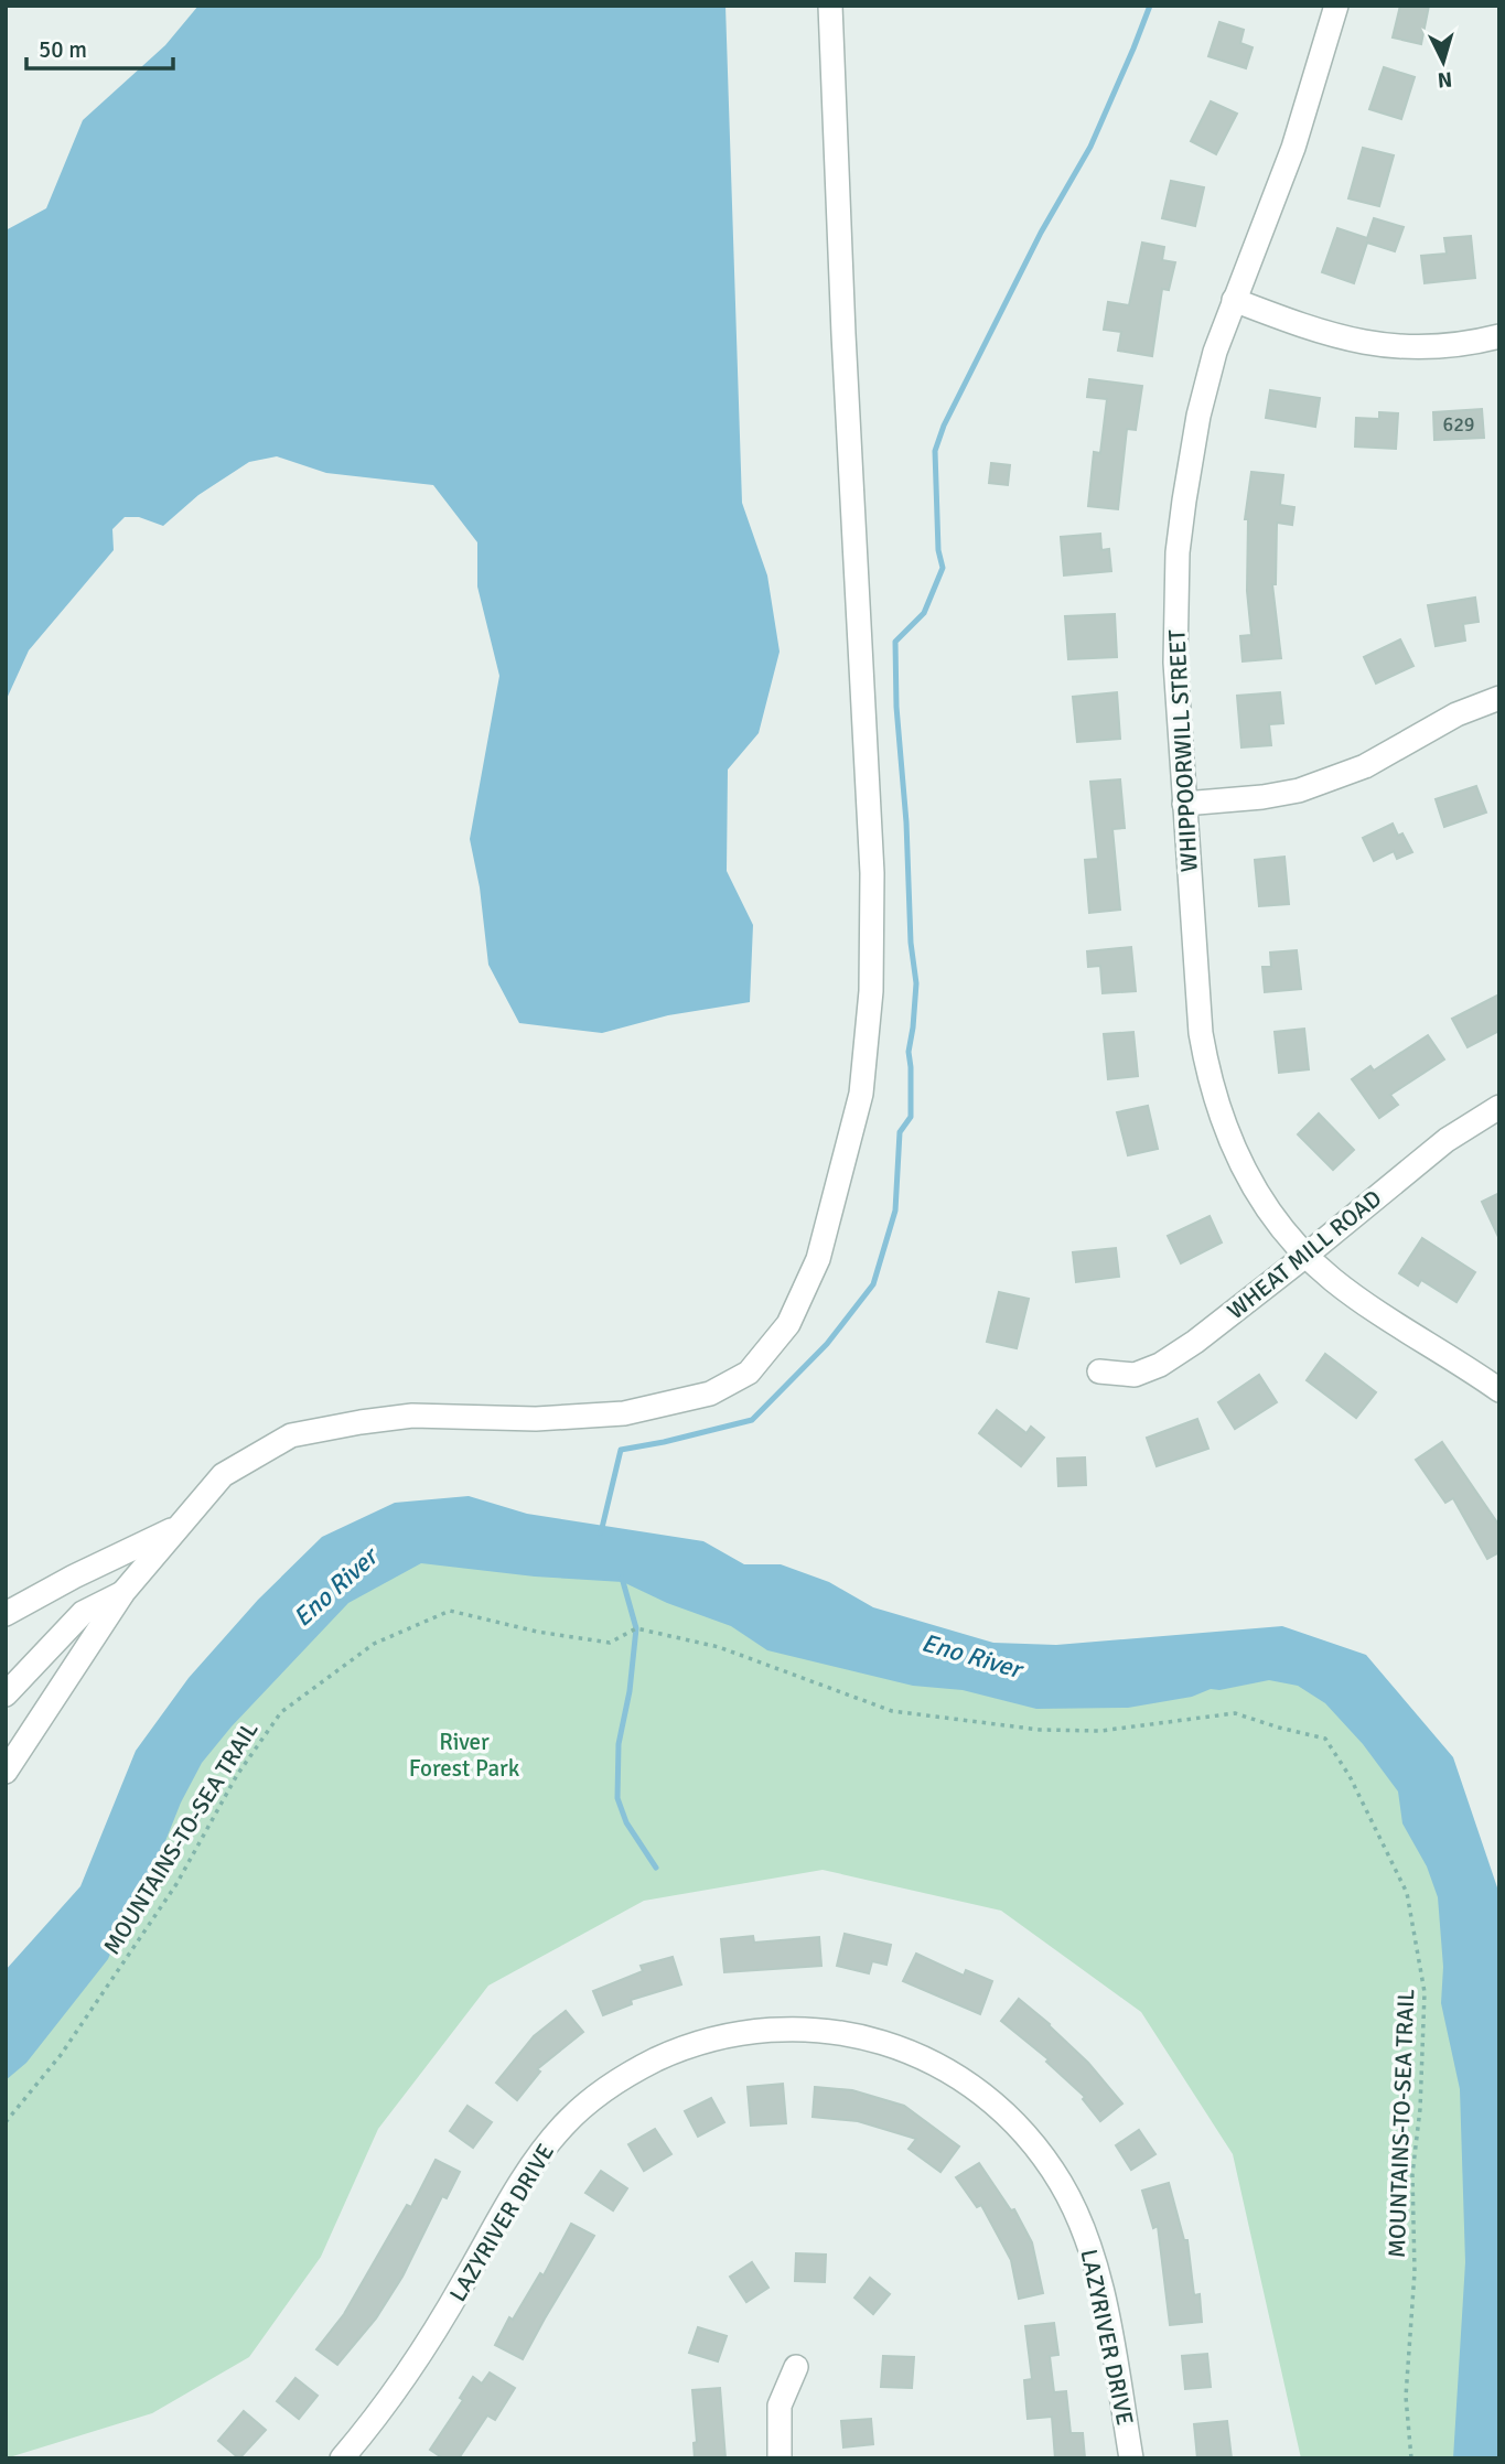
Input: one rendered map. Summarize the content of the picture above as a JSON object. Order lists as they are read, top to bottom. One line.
{"streets":{"street":["WHIPPOORWILL STREET","WHEAT MILL ROAD","LAZYRIVER DRIVE"],"path":["MOUNTAINS-TO-SEA TRAIL"]},"crossings":[["WHIPPOORWILL STREET","WHEAT MILL ROAD"]],"water":["Eno River"],"parks":["River Forest Park"],"house_numbers":["629"],"scale_bar":"50 m","north":"bottom"}
